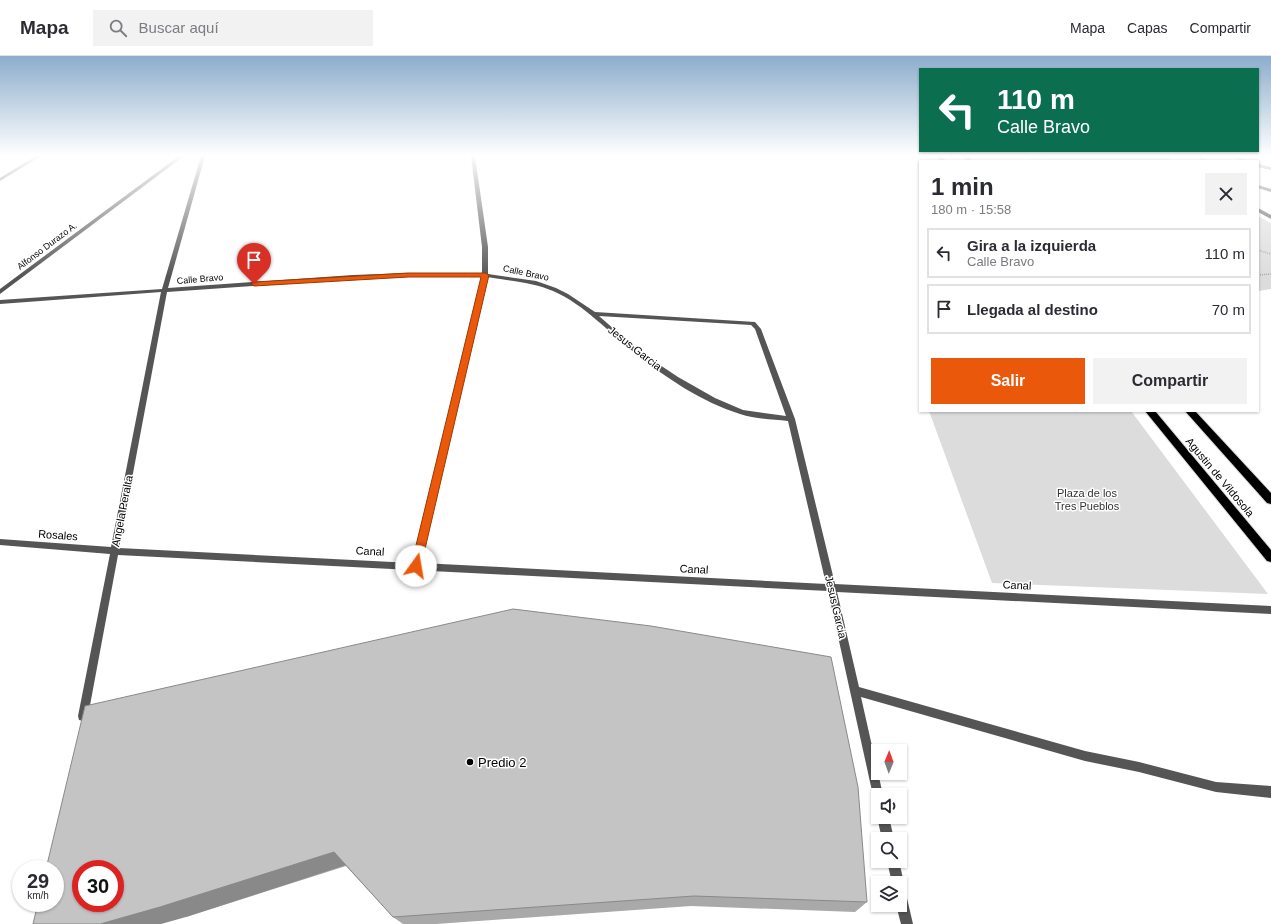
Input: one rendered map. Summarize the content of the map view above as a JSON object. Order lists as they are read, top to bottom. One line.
{"streets":{"main road":["Agustin de Vildosola"],"street":["Alfonso Durazo A.","Calle Bravo","Jesus Garcia","Angela Peralta","Rosales","Canal"]},"crossings":[["Calle Bravo","Jesus Garcia"],["Calle Bravo","Angela Peralta"],["Jesus Garcia","Canal"],["Angela Peralta","Rosales"],["Angela Peralta","Canal"],["Rosales","Canal"]],"parks":["Plaza de los Tres Pueblos"],"places":["Predio 2"],"north":"top","page":{"header":"Mapa","search":"Buscar aquí","nav":["Mapa","Capas","Compartir"],"turn":["110 m","Calle Bravo"],"heading":["1 min","180 m · 15:58"],"list":[{"name":"Gira a la izquierda","note":"Calle Bravo","value":"110 m"},{"name":"Llegada al destino","value":"70 m"}],"buttons":["Salir","Compartir"],"speed":"29 km/h","limit":"30"}}
